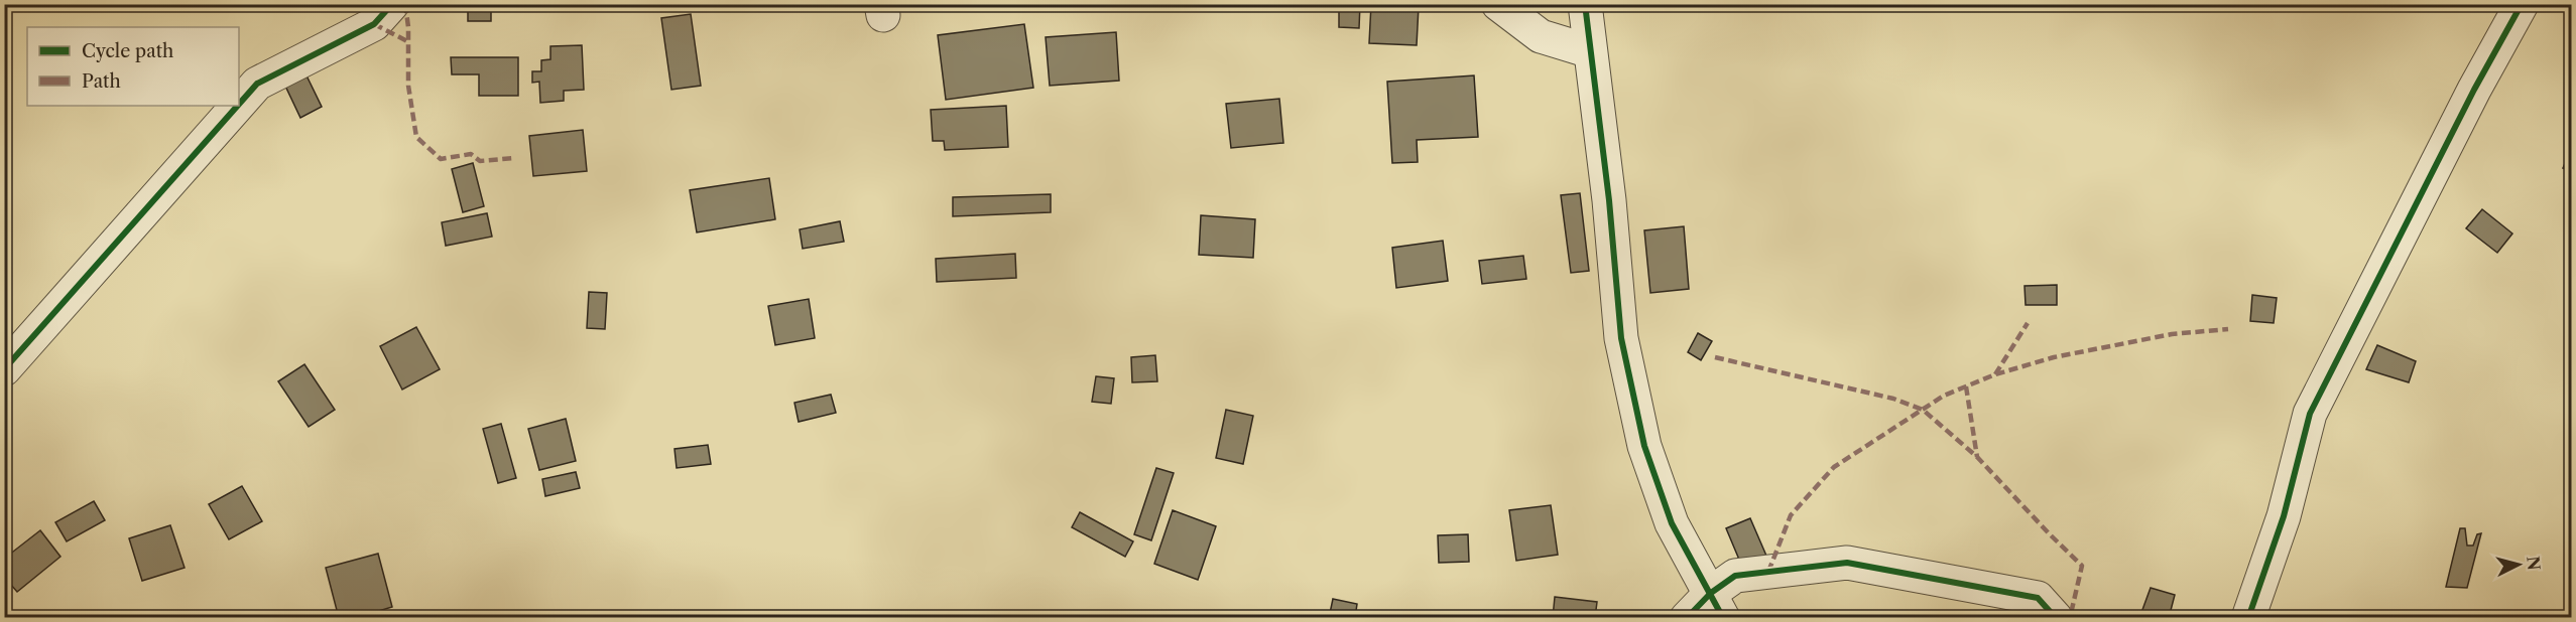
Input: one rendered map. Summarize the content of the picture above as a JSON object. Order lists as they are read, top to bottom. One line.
{"legend":["Cycle path","Path"],"north":"right"}
